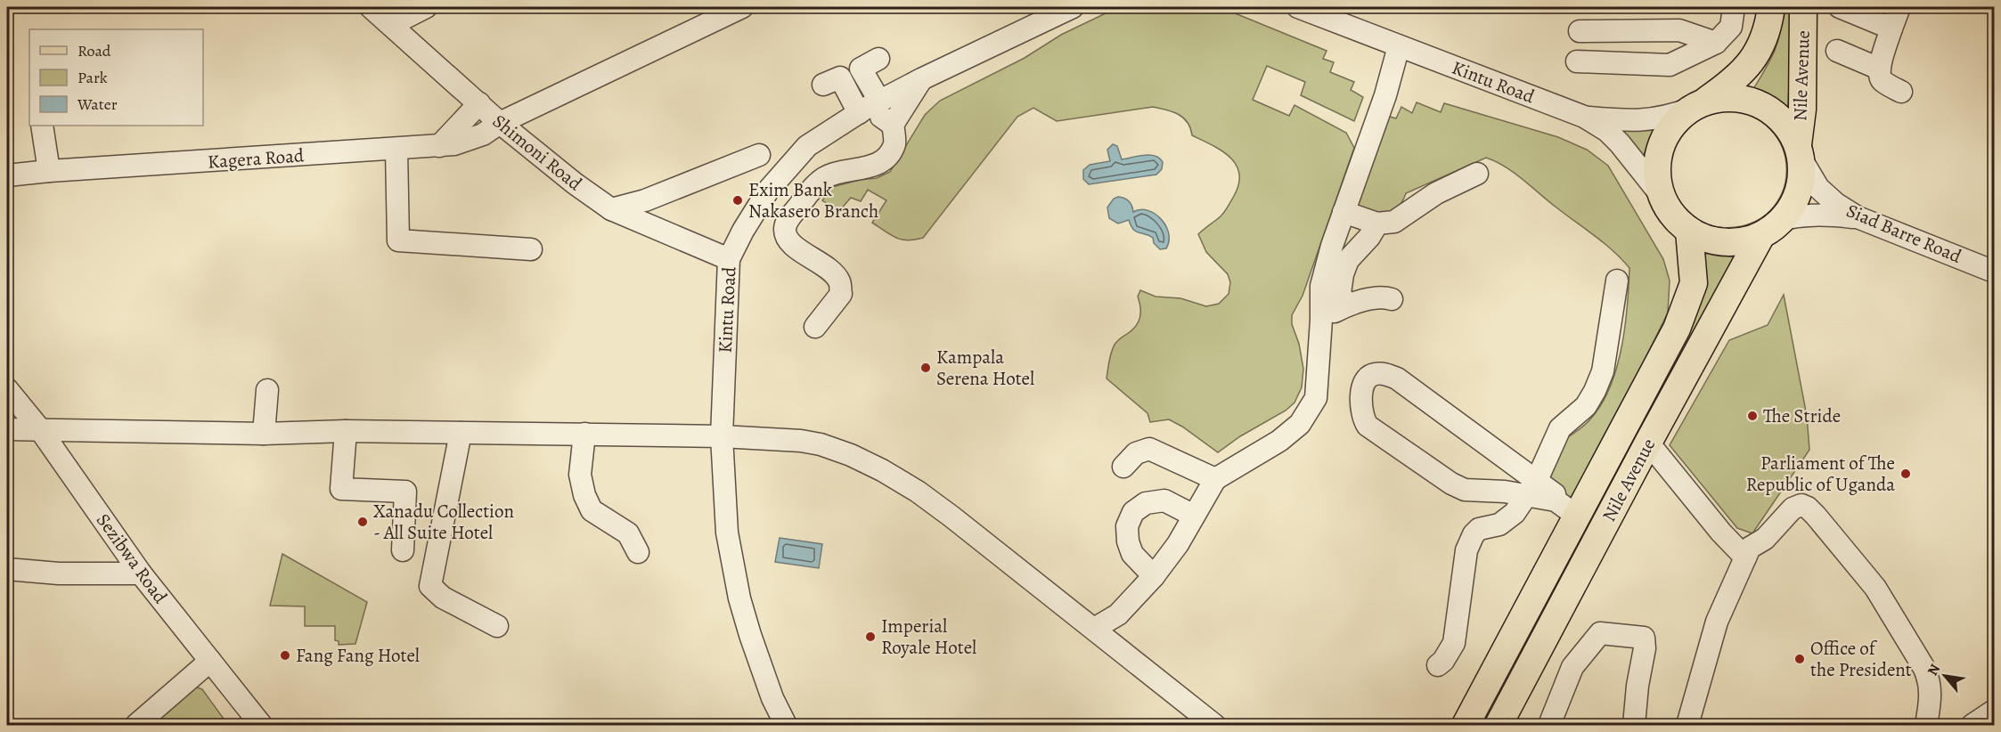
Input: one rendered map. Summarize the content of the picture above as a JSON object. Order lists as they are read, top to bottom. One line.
{"streets":{"main road":["Nile Avenue"],"street":["Kintu Road","Shimoni Road","Kagera Road","Siad Barre Road","Sezibwa Road"]},"crossings":[["Nile Avenue","Kintu Road"],["Nile Avenue","Siad Barre Road"],["Kintu Road","Shimoni Road"],["Kintu Road","Siad Barre Road"],["Shimoni Road","Kagera Road"]],"places":["Exim Bank Nakasero Branch","Kampala Serena Hotel","The Stride","Parliament of The Republic of Uganda","Xanadu Collection - All Suite Hotel","Imperial Royale Hotel","Fang Fang Hotel","Office of the President"],"legend":["Road","Park","Water"],"north":"top left"}
